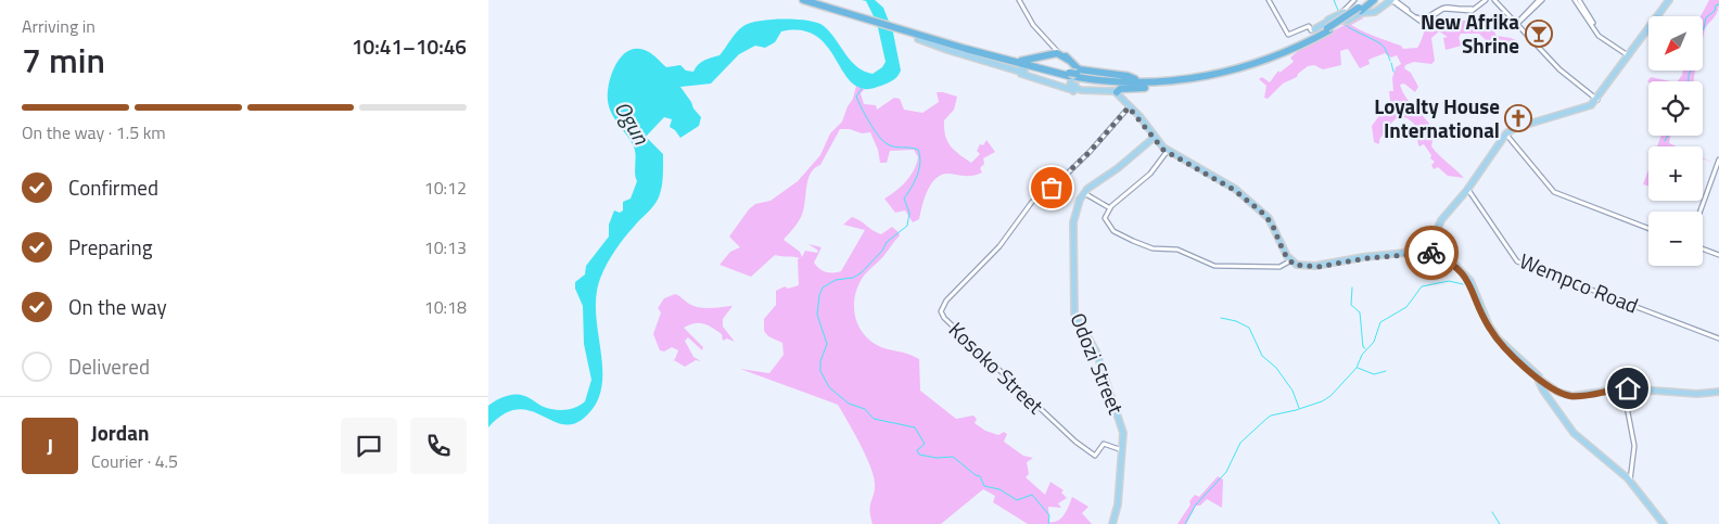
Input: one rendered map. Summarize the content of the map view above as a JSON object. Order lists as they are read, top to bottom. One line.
{"streets":{"main road":["Odozi Street"],"street":["Wempco Road","Kosoko Street"]},"crossings":[["Odozi Street","Kosoko Street"]],"water":["Ogun"],"places":{"bar":["New Afrika Shrine"],"church":["Loyalty House International"]},"north":"bottom left","page":{"heading":["7 min","Arriving in","10:41–10:46"],"panel":["Jordan","Courier · 4.5"],"map_buttons":["+","−"],"bar":"On the way · 1.5 km","list":[["Confirmed","10:12"],["Preparing","10:13"],["On the way","10:18"],"Delivered"],"round":"J"}}
